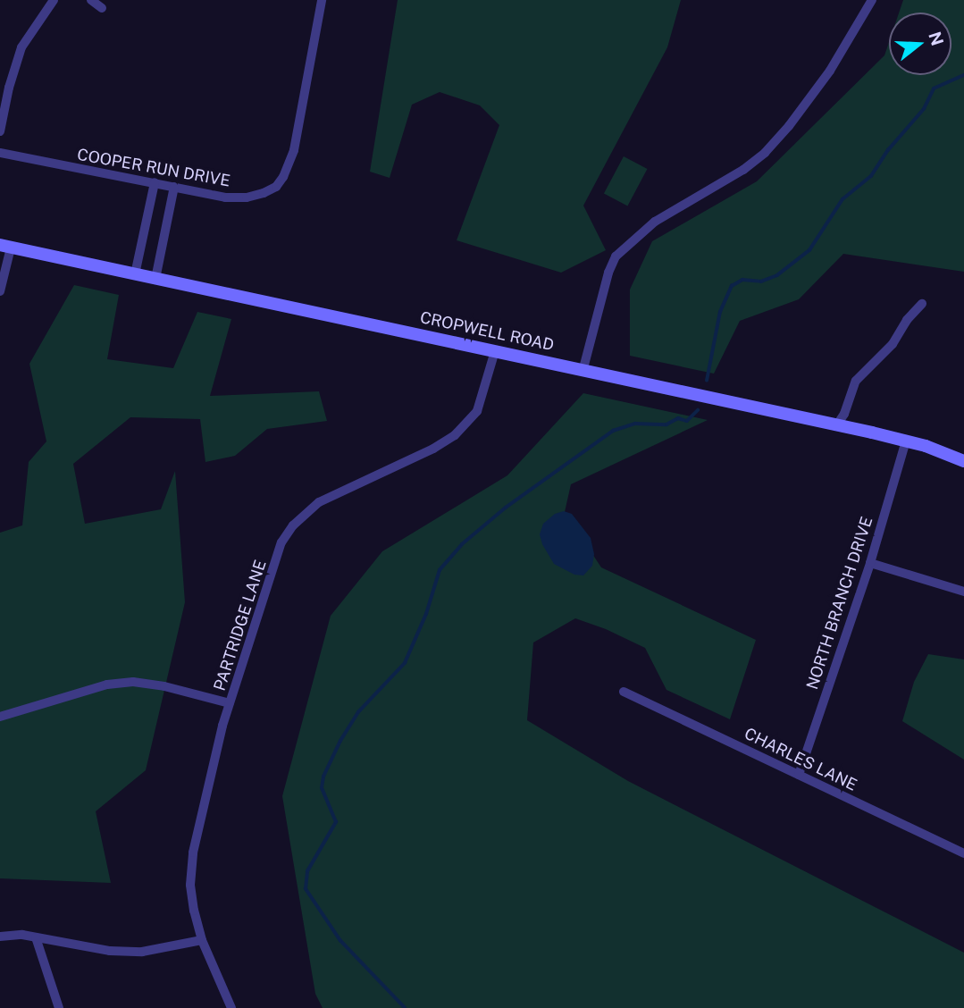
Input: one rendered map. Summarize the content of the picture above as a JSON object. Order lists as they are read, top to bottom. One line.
{"streets":{"street":["COOPER RUN DRIVE","CROPWELL ROAD","NORTH BRANCH DRIVE","PARTRIDGE LANE","CHARLES LANE"]},"crossings":[["CROPWELL ROAD","NORTH BRANCH DRIVE"],["CROPWELL ROAD","PARTRIDGE LANE"],["NORTH BRANCH DRIVE","CHARLES LANE"]],"north":"right"}
